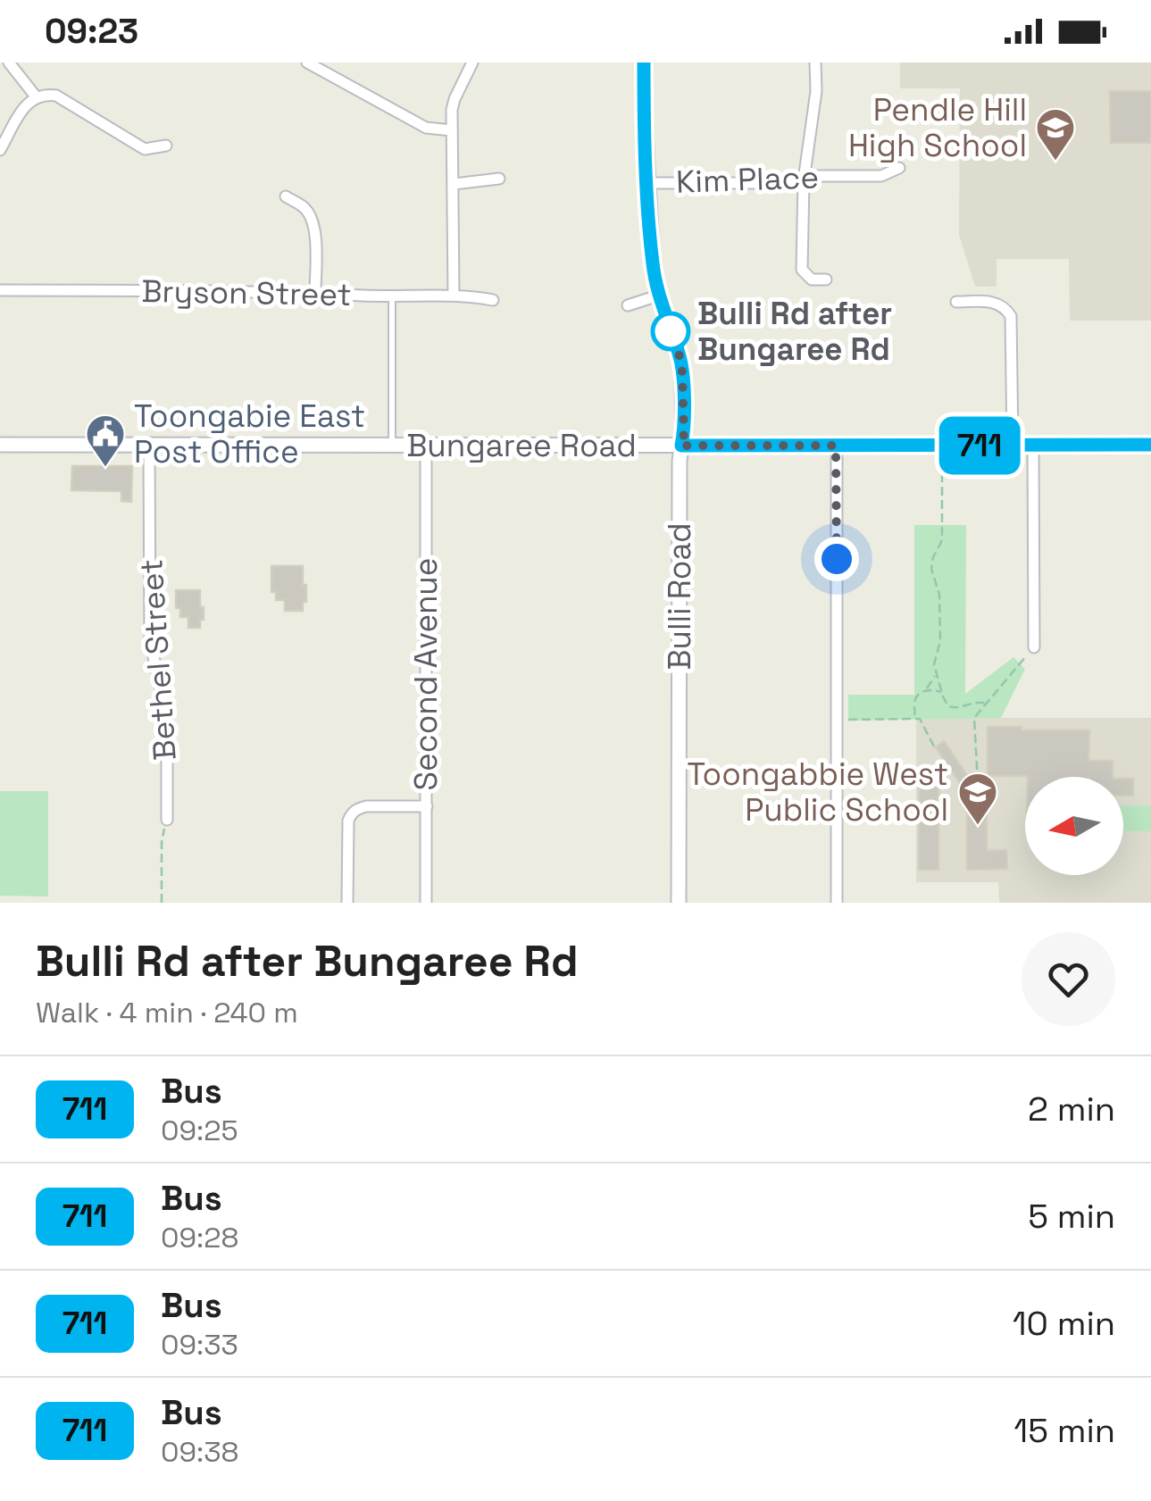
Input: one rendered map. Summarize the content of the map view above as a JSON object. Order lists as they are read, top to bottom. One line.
{"streets":{"street":["Kim Place","Bryson Street","Bungaree Road","Bulli Road","Bethel Street","Second Avenue"]},"crossings":[["Kim Place","Bulli Road"],["Bungaree Road","Bulli Road"],["Bungaree Road","Bethel Street"],["Bungaree Road","Second Avenue"]],"places":{"school or university":["Pendle Hill High School","Toongabbie West Public School"],"other":["Bulli Rd after Bungaree Rd"],"public building":["Toongabie East Post Office"]},"lines":["bus line 711"],"north":"left","page":{"status":"09:23","on_map":"711","heading":["Bulli Rd after Bungaree Rd","Walk · 4 min · 240 m"],"list":[{"mark":"711","name":"Bus","note":"09:25","value":"2 min"},{"mark":"711","name":"Bus","note":"09:28","value":"5 min"},{"mark":"711","name":"Bus","note":"09:33","value":"10 min"},{"mark":"711","name":"Bus","note":"09:38","value":"15 min"}]}}
